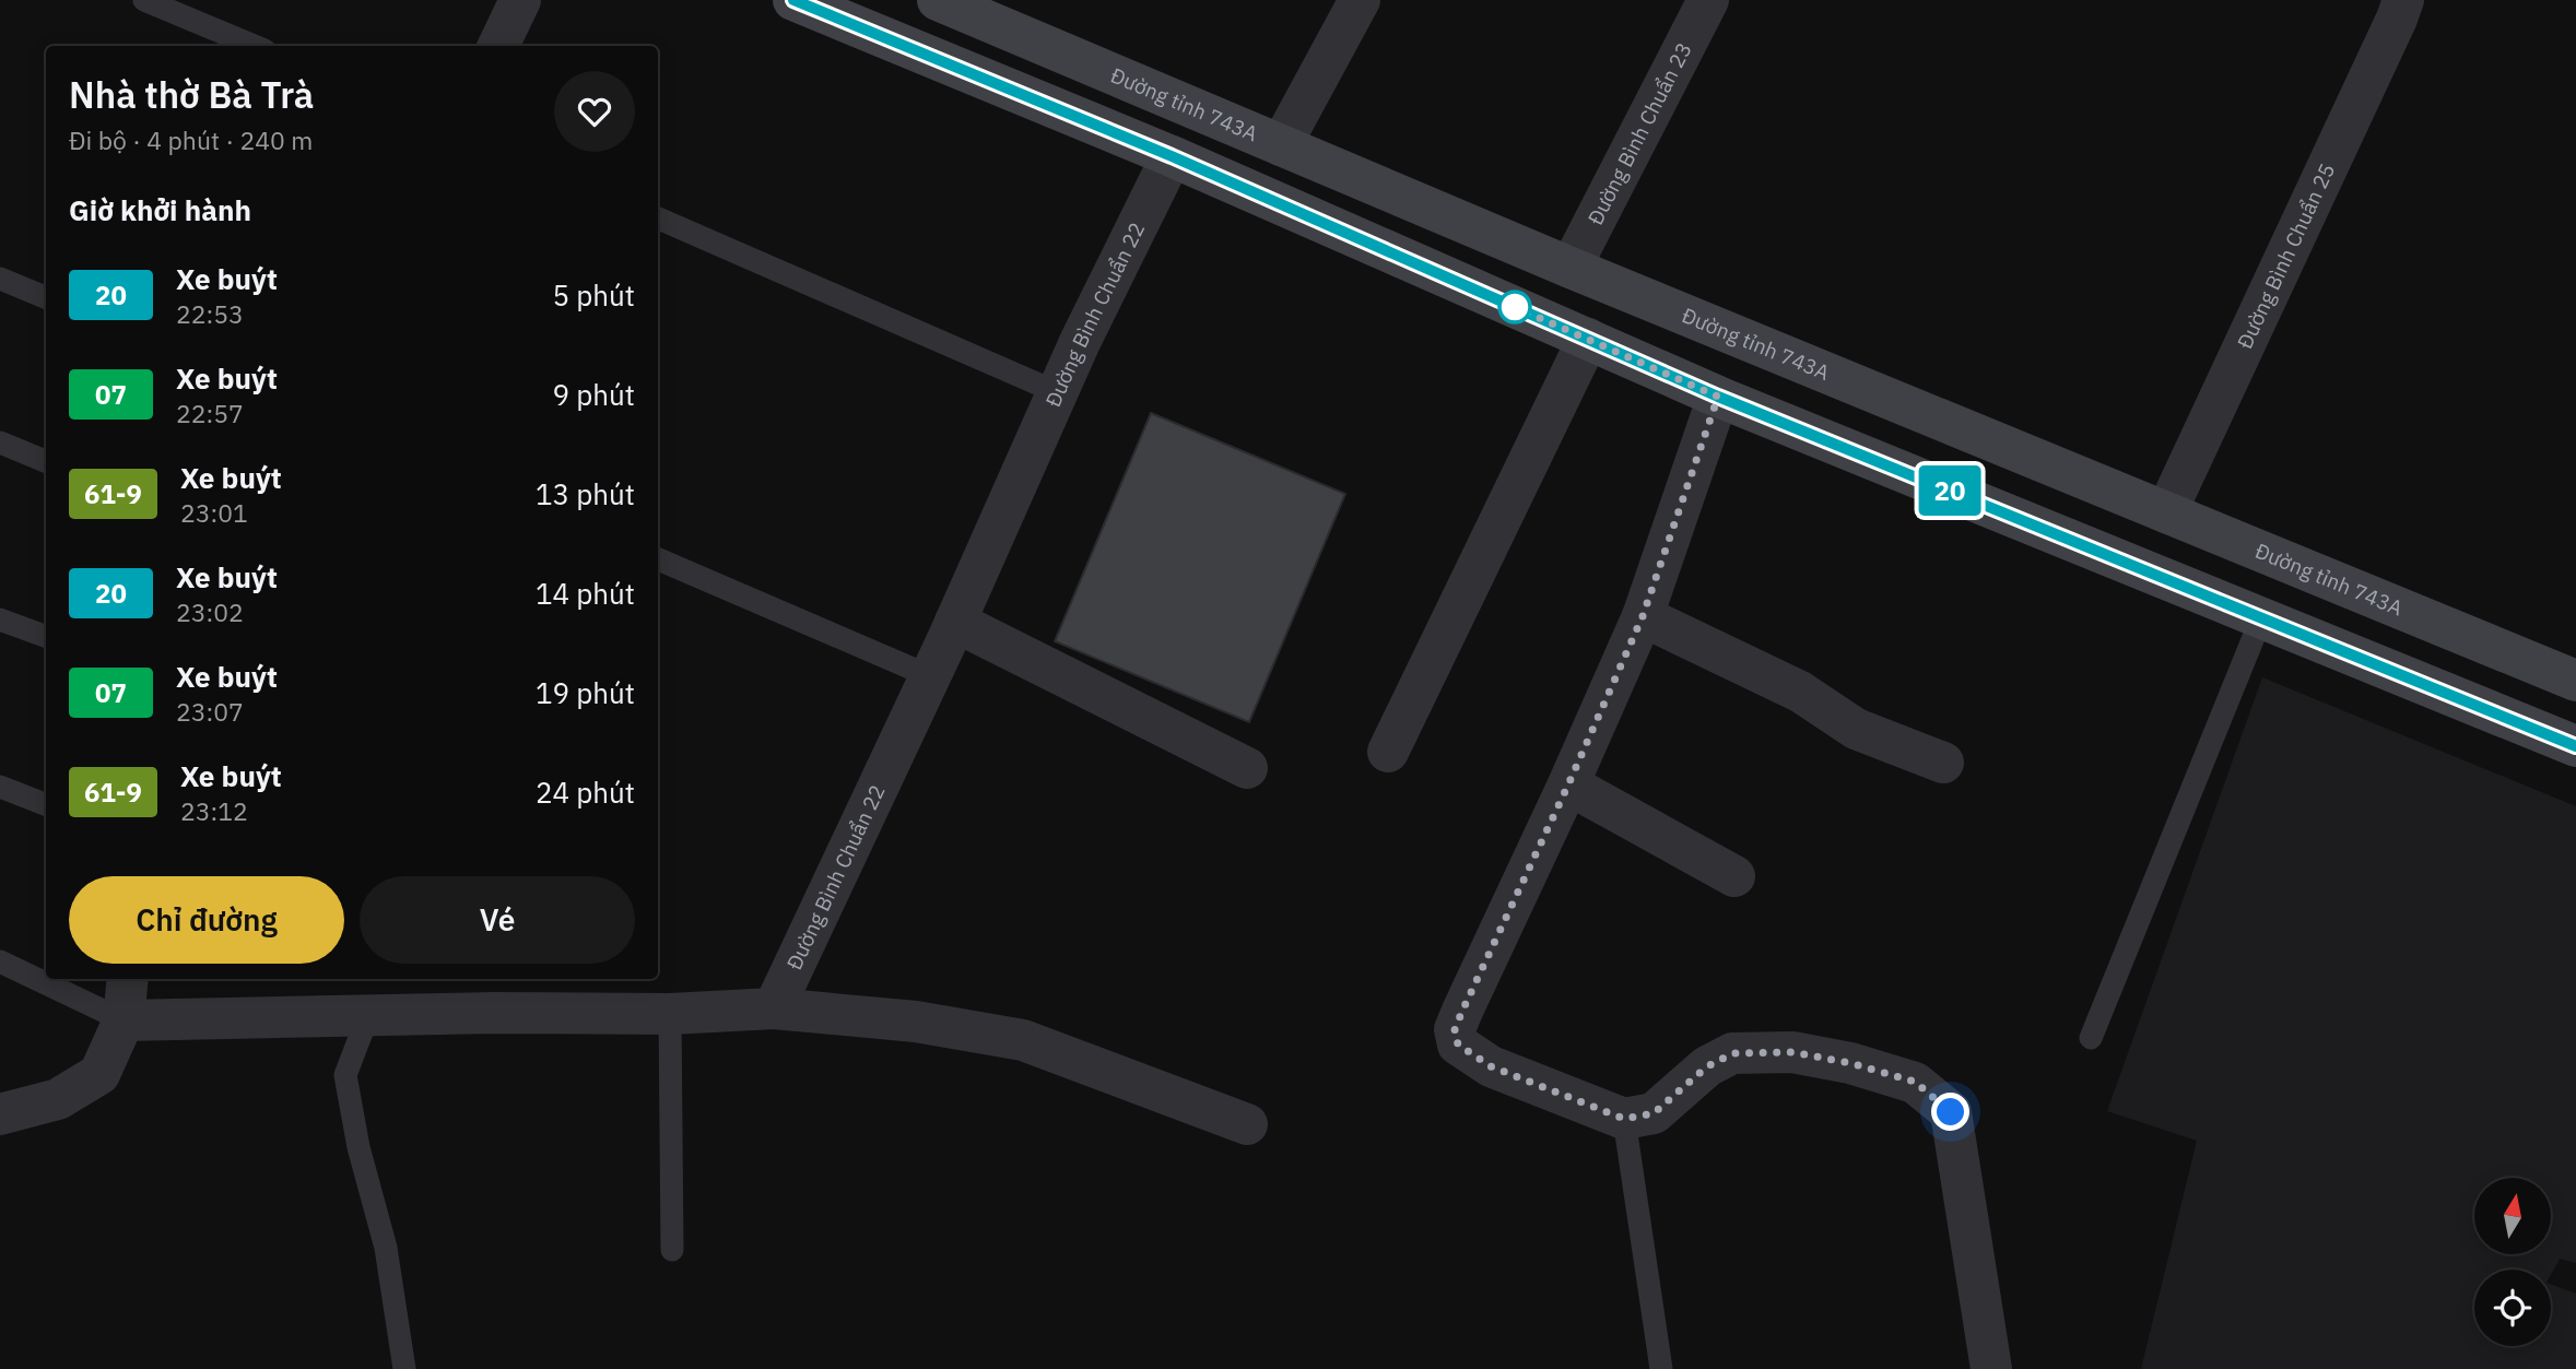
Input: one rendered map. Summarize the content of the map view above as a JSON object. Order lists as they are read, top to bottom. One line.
{"streets":{"main road":["Đường tỉnh 743A"],"street":["Đường Bình Chuẩn 23","Đường Bình Chuẩn 25","Đường Bình Chuẩn 22"]},"crossings":[["Đường tỉnh 743A","Đường Bình Chuẩn 23"],["Đường tỉnh 743A","Đường Bình Chuẩn 25"]],"lines":["bus line 20"],"north":"top","page":{"on_map":"20","heading":[["Nhà thờ Bà Trà","Đi bộ · 4 phút · 240 m"],"Giờ khởi hành"],"list":[{"mark":"20","name":"Xe buýt","note":"22:53","value":"5 phút"},{"mark":"07","name":"Xe buýt","note":"22:57","value":"9 phút"},{"mark":"61-9","name":"Xe buýt","note":"23:01","value":"13 phút"},{"mark":"20","name":"Xe buýt","note":"23:02","value":"14 phút"},{"mark":"07","name":"Xe buýt","note":"23:07","value":"19 phút"},{"mark":"61-9","name":"Xe buýt","note":"23:12","value":"24 phút"}],"buttons":["Chỉ đường","Vé"]}}
